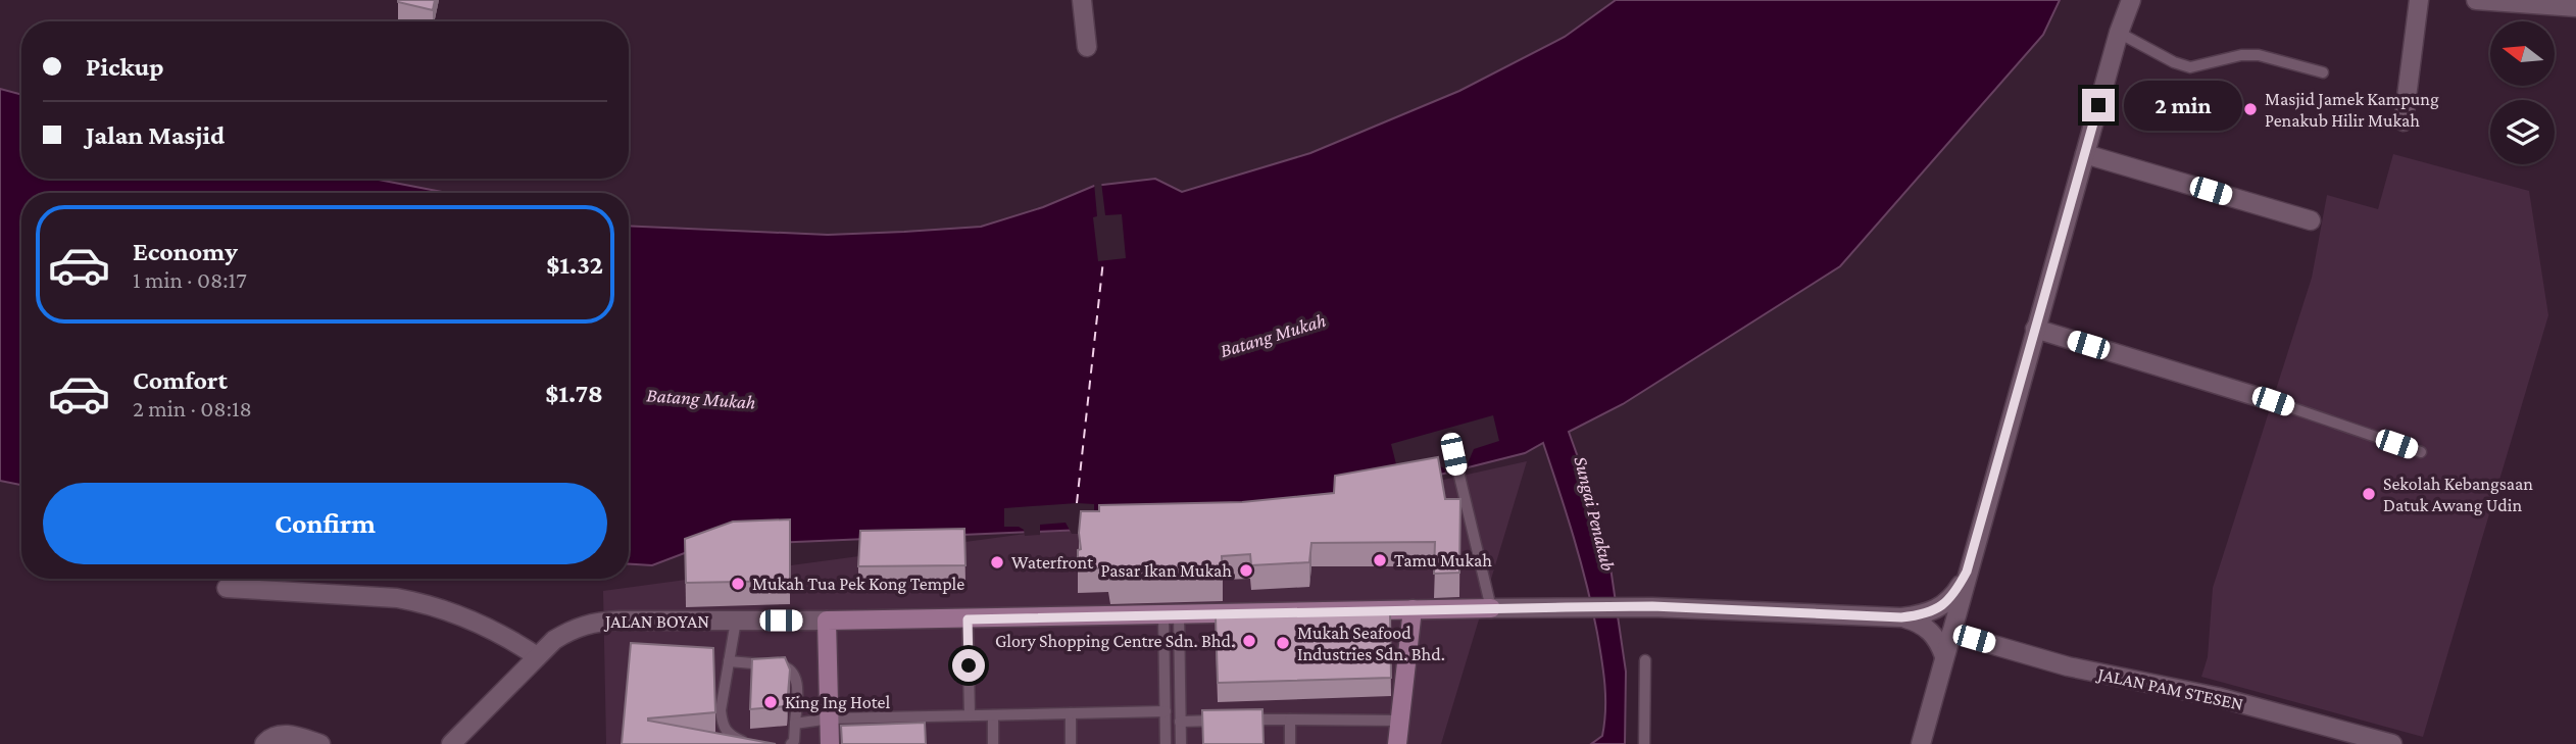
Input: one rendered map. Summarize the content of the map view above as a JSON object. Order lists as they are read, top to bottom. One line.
{"streets":{"street":["JALAN BOYAN","JALAN PAM STESEN"]},"water":["Batang Mukah","Sungai Penakub"],"places":["Masjid Jamek Kampung Penakub Hilir Mukah","Sekolah Kebangsaan Datuk Awang Udin","Tamu Mukah","Waterfront","Pasar Ikan Mukah","Mukah Tua Pek Kong Temple","Glory Shopping Centre Sdn. Bhd.","Mukah Seafood Industries Sdn. Bhd.","King Ing Hotel"],"north":"left","page":{"banner":["Pickup","Jalan Masjid"],"bubble":"2 min","list":[{"name":"Economy","note":"1 min · 08:17","value":"$1.32"},{"name":"Comfort","note":"2 min · 08:18","value":"$1.78"}],"buttons":"Confirm"}}
